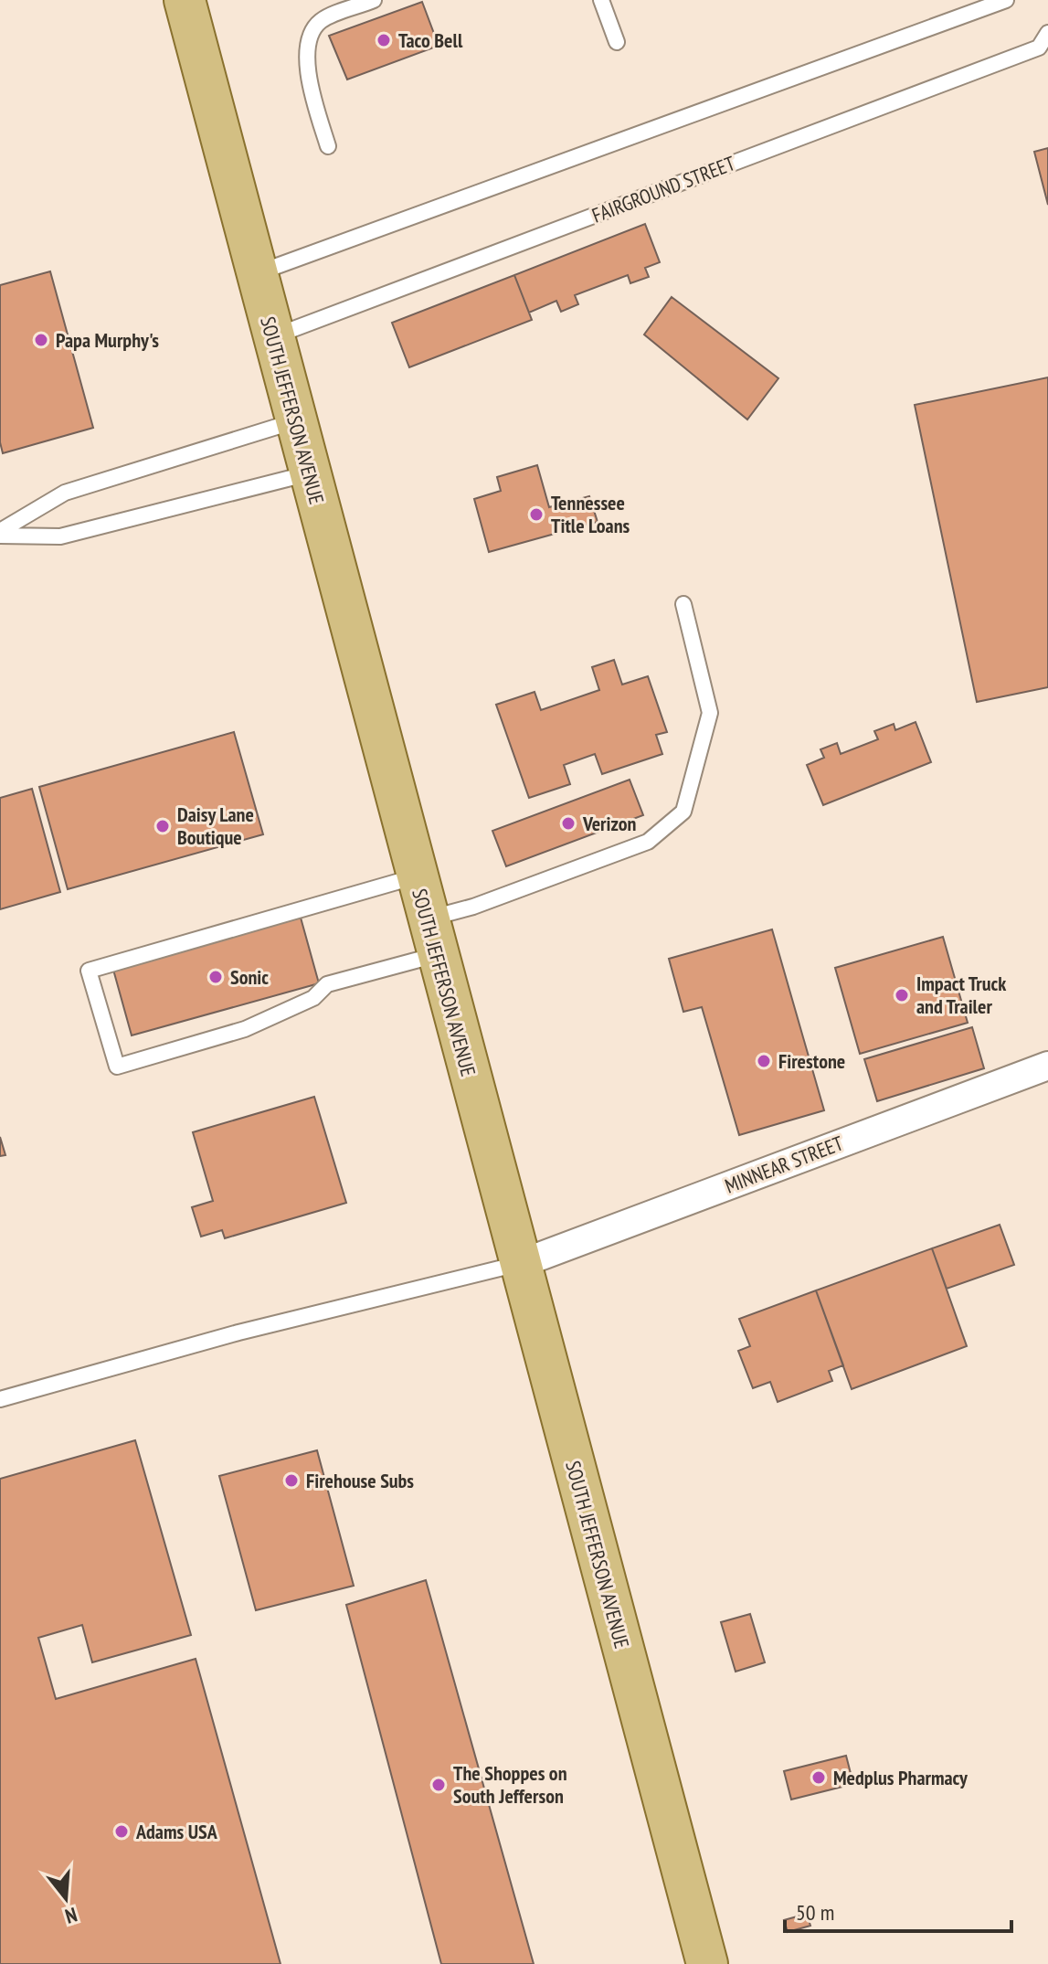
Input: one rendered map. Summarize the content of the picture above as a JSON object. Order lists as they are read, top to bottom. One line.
{"streets":{"main road":["SOUTH JEFFERSON AVENUE"],"street":["MINNEAR STREET"],"lane":["FAIRGROUND STREET"]},"crossings":[["FAIRGROUND STREET","SOUTH JEFFERSON AVENUE"],["SOUTH JEFFERSON AVENUE","MINNEAR STREET"]],"places":["Taco Bell","Papa Murphy's","Tennessee Title Loans","Verizon","Daisy Lane Boutique","Sonic","Impact Truck and Trailer","Firestone","Firehouse Subs","Medplus Pharmacy","The Shoppes on South Jefferson","Adams USA"],"scale_bar":"50 m","north":"bottom"}
